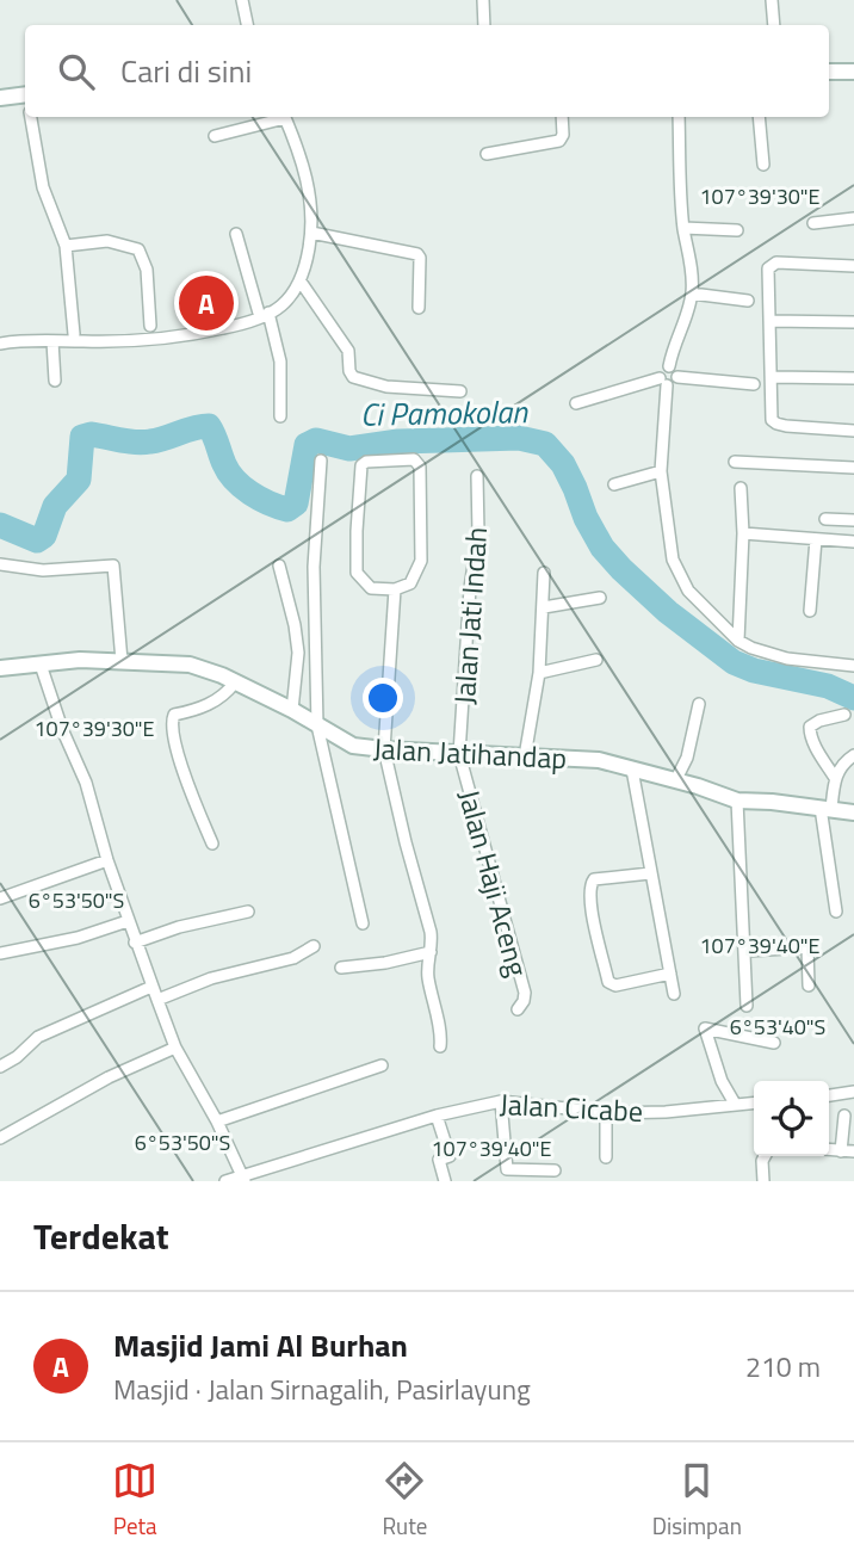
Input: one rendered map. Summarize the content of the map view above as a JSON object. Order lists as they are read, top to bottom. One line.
{"streets":{"street":["Jalan Jati Indah","Jalan Jatihandap","Jalan Haji Aceng","Jalan Cicabe"]},"crossings":[["Jalan Jati Indah","Jalan Jatihandap"],["Jalan Jati Indah","Jalan Haji Aceng"],["Jalan Jatihandap","Jalan Haji Aceng"]],"water":["Ci Pamokolan"],"page":{"search":"Cari di sini","pins":"A","heading":"Terdekat","list":[{"mark":"A","name":"Masjid Jami Al Burhan","note":"Masjid · Jalan Sirnagalih, Pasirlayung","value":"210 m"}],"nav":["Peta","Rute","Disimpan"]},"coordinates":["107°39'30\"E","6°53'50\"S","107°39'40\"E","6°53'40\"S"]}
